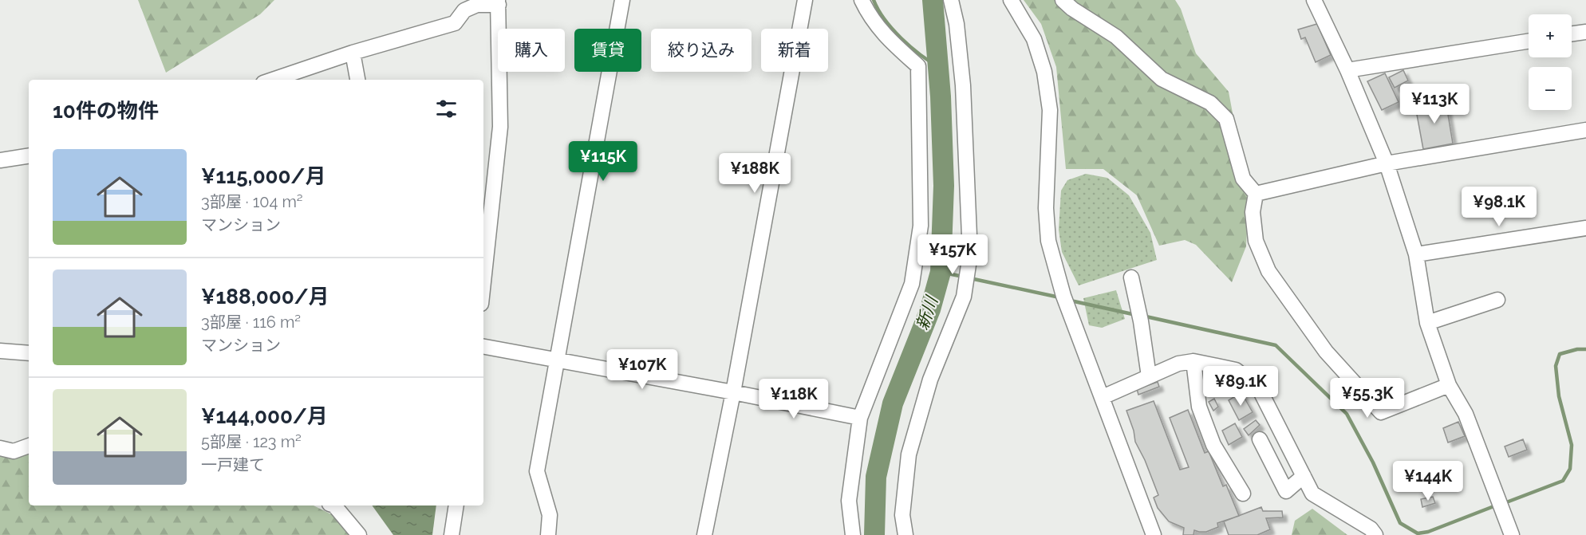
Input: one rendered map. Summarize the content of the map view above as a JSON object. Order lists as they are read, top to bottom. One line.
{"water":["新川"],"page":{"map_buttons":["+","−"],"chip":["購入","賃貸","絞り込み","新着"],"heading":"10件の物件","price":["¥113K","¥115K","¥188K","¥98.1K","¥157K","¥107K","¥89.1K","¥55.3K","¥118K","¥144K"],"list":[{"name":"¥115,000/月","note":"3部屋 · 104 m² · マンション"},{"name":"¥188,000/月","note":"3部屋 · 116 m² · マンション"},{"name":"¥144,000/月","note":"5部屋 · 123 m² · 一戸建て"}]}}
